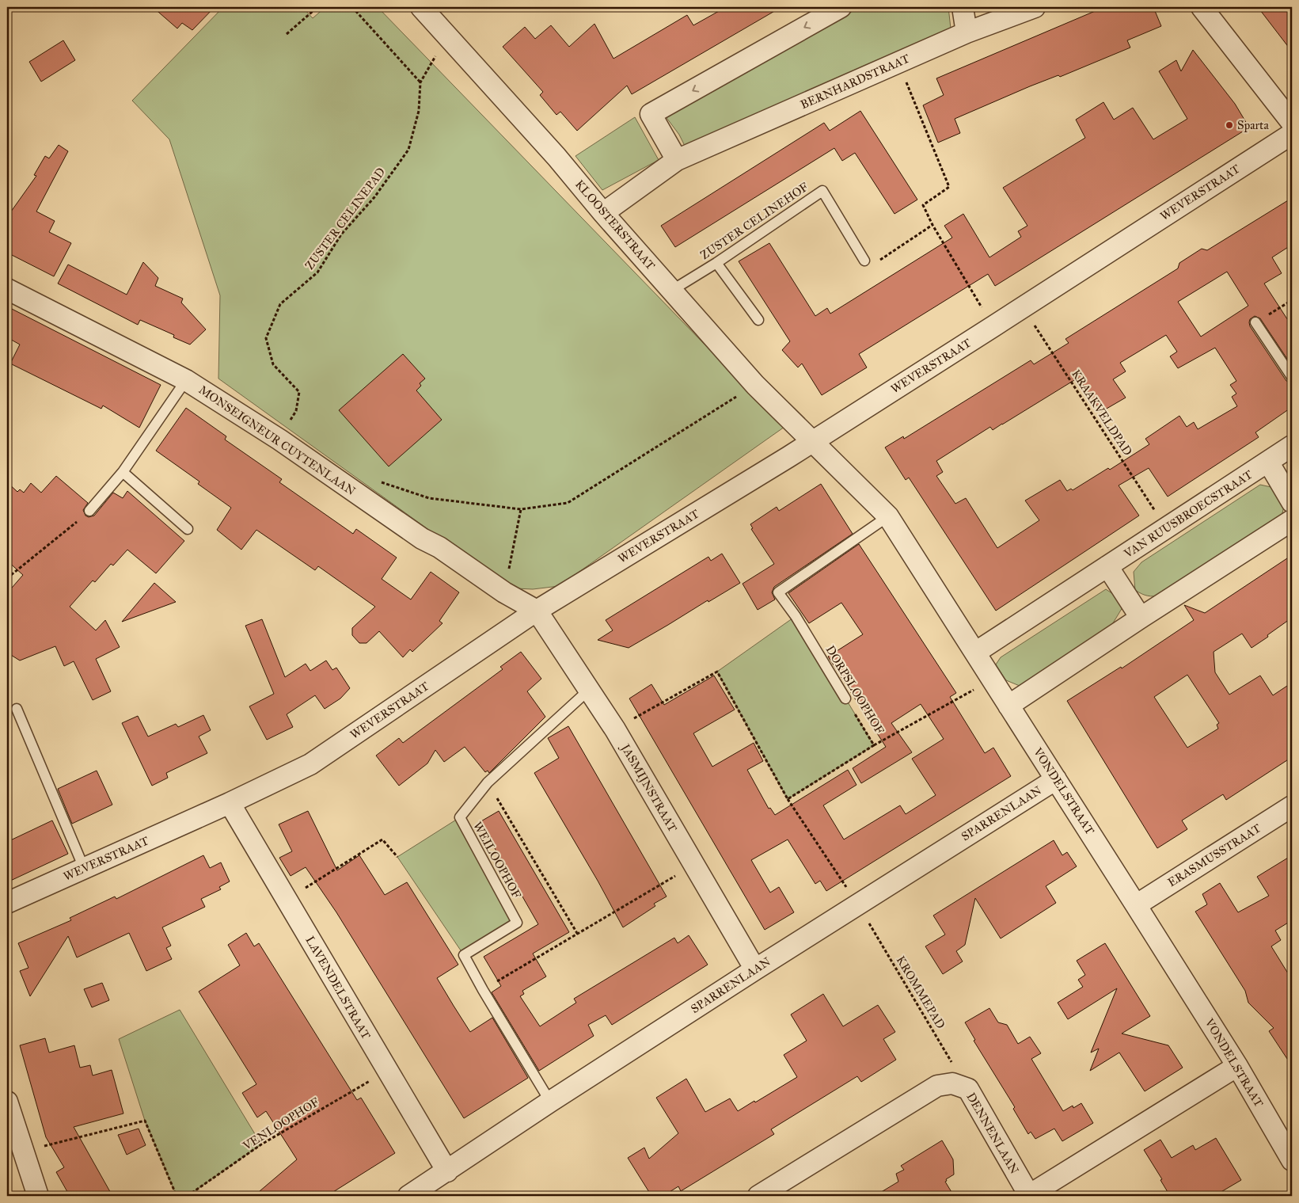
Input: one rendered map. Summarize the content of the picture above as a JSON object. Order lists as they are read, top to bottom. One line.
{"streets":{"street":["BERNHARDSTRAAT","WEVERSTRAAT","KLOOSTERSTRAAT","MONSEIGNEUR CUYTENLAAN","VAN RUUSBROECSTRAAT","JASMIJNSTRAAT","VONDELSTRAAT","SPARRENLAAN","ERASMUSSTRAAT","LAVENDELSTRAAT","DENNENLAAN"],"lane":["ZUSTER CELINEHOF","DORPSLOOPHOF","WEILOOPHOF"],"path":["ZUSTER CELINEPAD","KRAAKVELDPAD","KROMMEPAD","VENLOOPHOF"]},"crossings":[["BERNHARDSTRAAT","KLOOSTERSTRAAT"],["WEVERSTRAAT","KLOOSTERSTRAAT"],["WEVERSTRAAT","KRAAKVELDPAD"],["WEVERSTRAAT","MONSEIGNEUR CUYTENLAAN"],["WEVERSTRAAT","JASMIJNSTRAAT"],["WEVERSTRAAT","VONDELSTRAAT"],["WEVERSTRAAT","LAVENDELSTRAAT"],["ZUSTER CELINEPAD","KLOOSTERSTRAAT"],["ZUSTER CELINEPAD","MONSEIGNEUR CUYTENLAAN"],["ZUSTER CELINEHOF","KLOOSTERSTRAAT"],["KLOOSTERSTRAAT","VONDELSTRAAT"],["KRAAKVELDPAD","VAN RUUSBROECSTRAAT"],["MONSEIGNEUR CUYTENLAAN","JASMIJNSTRAAT"],["VAN RUUSBROECSTRAAT","VONDELSTRAAT"],["DORPSLOOPHOF","VONDELSTRAAT"],["DORPSLOOPHOF","KROMMEPAD"],["JASMIJNSTRAAT","SPARRENLAAN"],["JASMIJNSTRAAT","WEILOOPHOF"],["VONDELSTRAAT","SPARRENLAAN"],["VONDELSTRAAT","ERASMUSSTRAAT"],["VONDELSTRAAT","DENNENLAAN"],["SPARRENLAAN","WEILOOPHOF"],["SPARRENLAAN","LAVENDELSTRAAT"],["SPARRENLAAN","KROMMEPAD"],["LAVENDELSTRAAT","VENLOOPHOF"],["KROMMEPAD","DENNENLAAN"]],"places":["Sparta"]}
